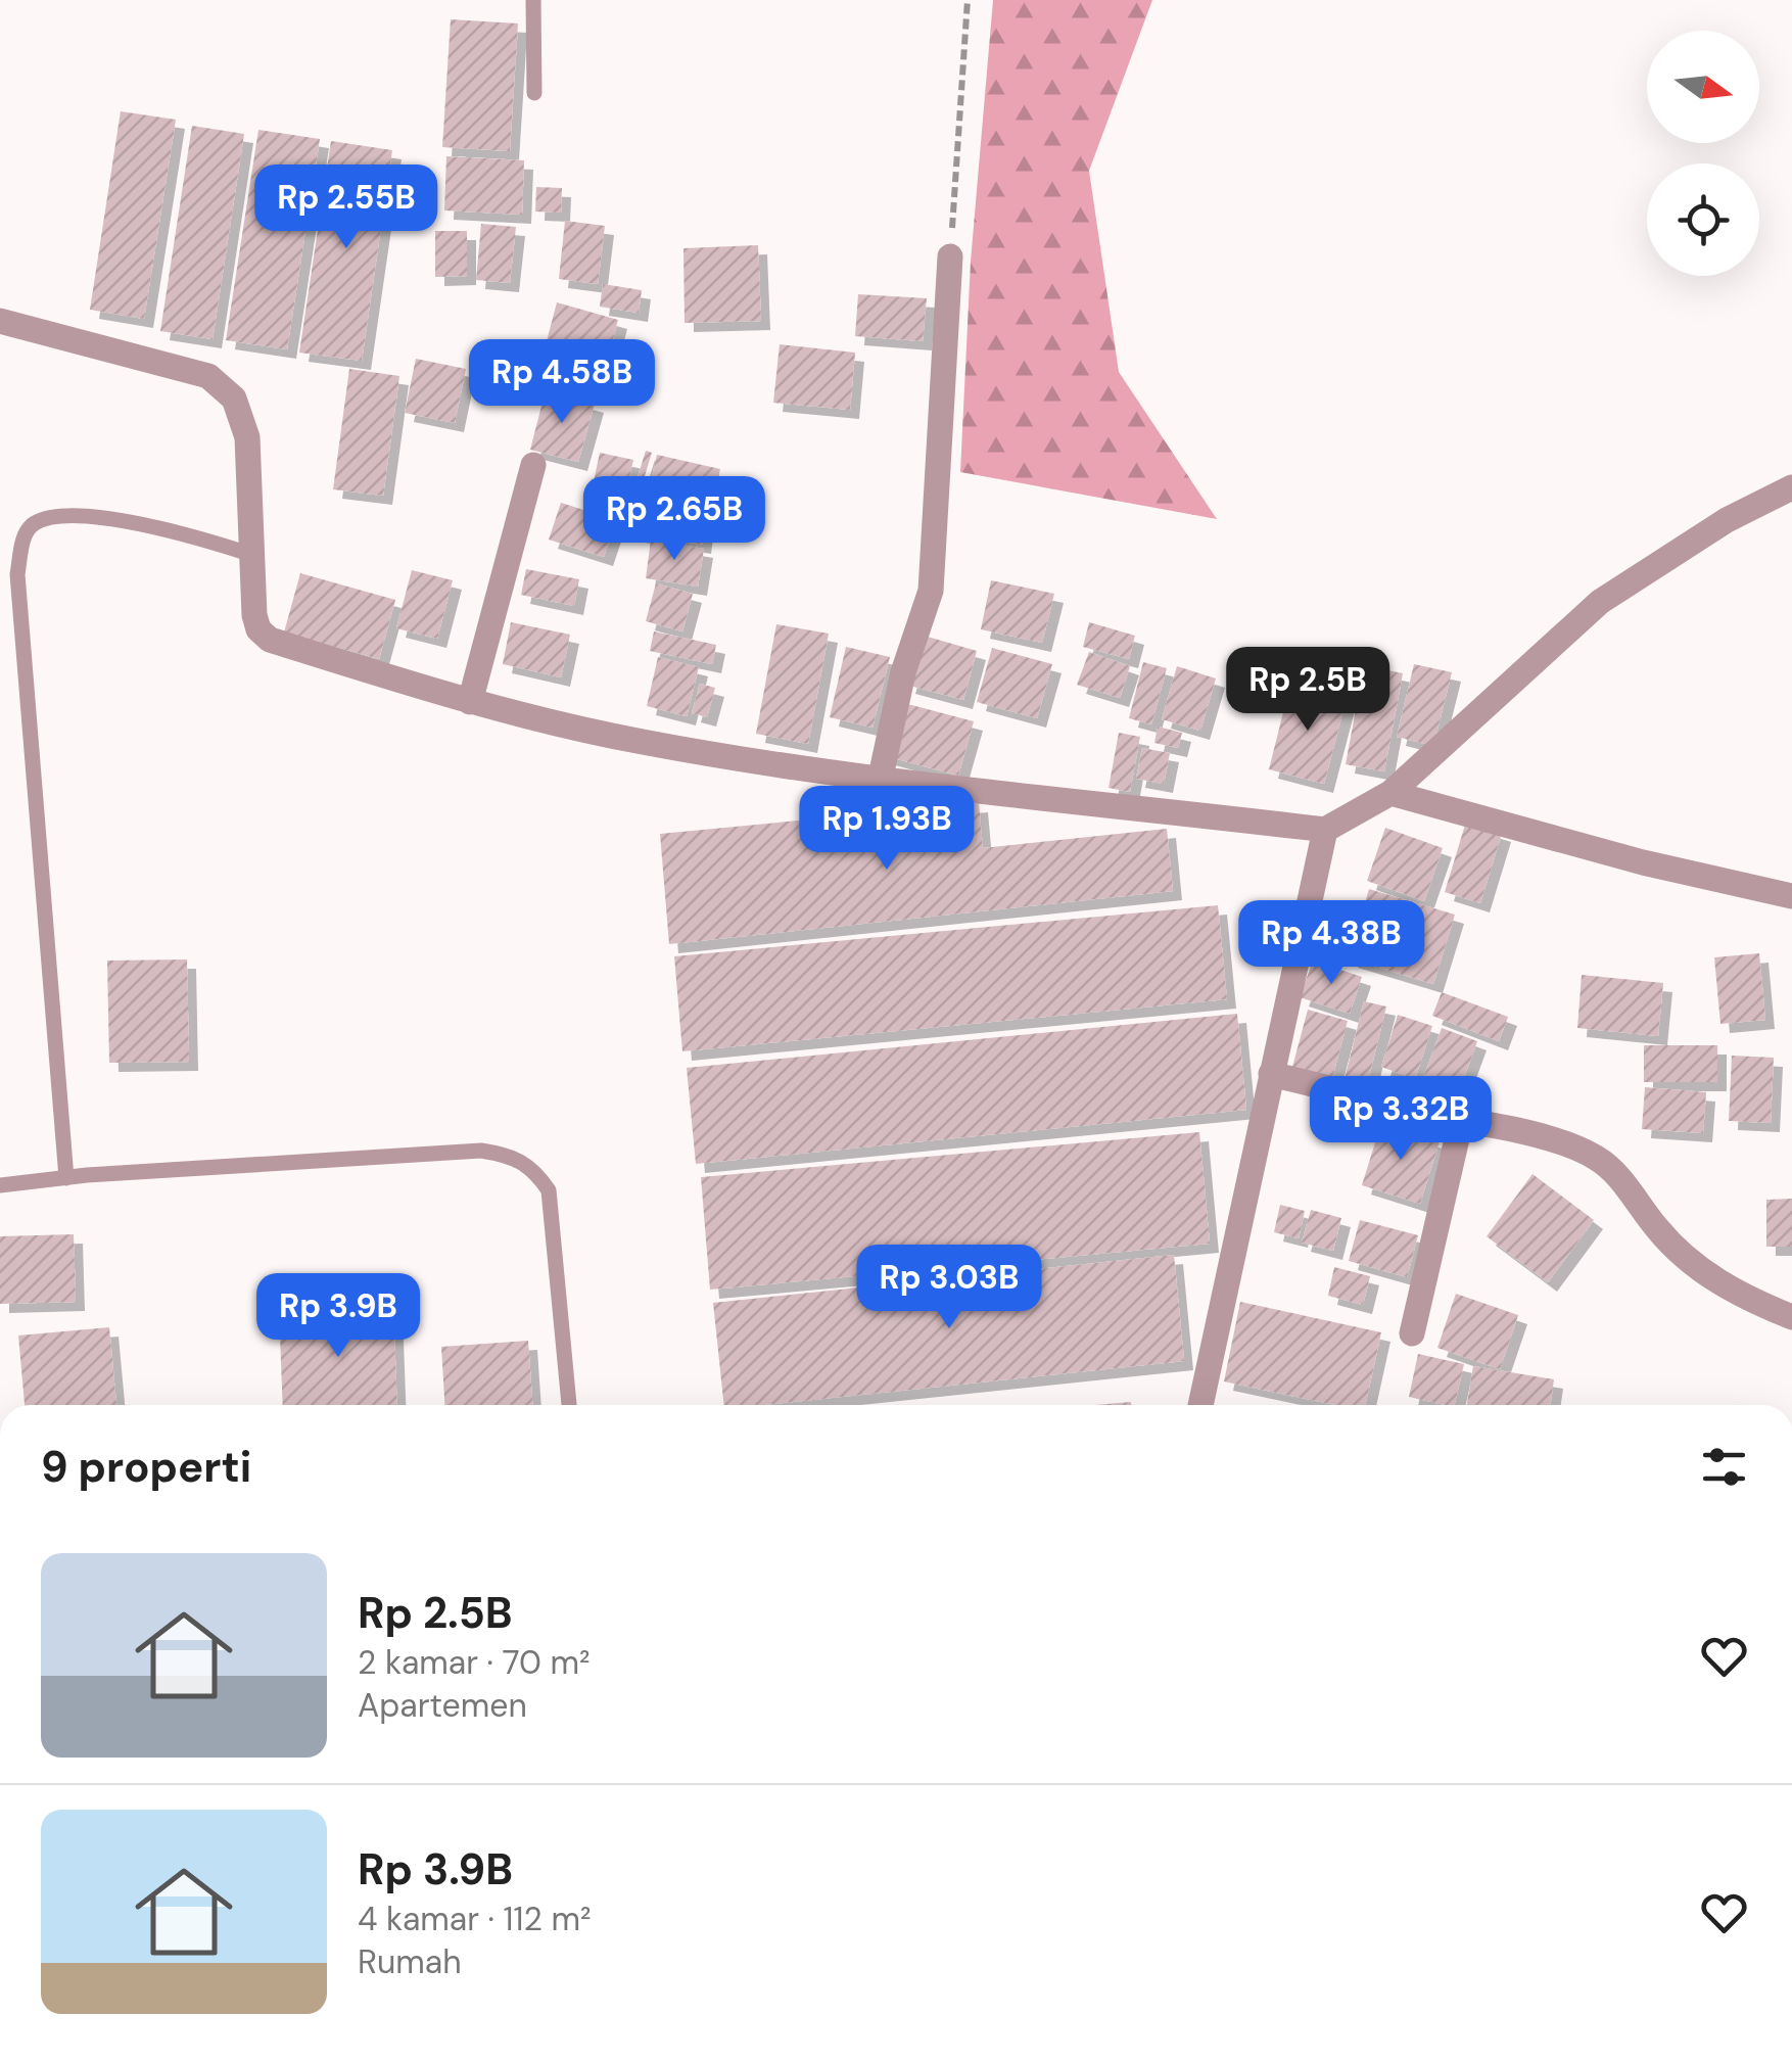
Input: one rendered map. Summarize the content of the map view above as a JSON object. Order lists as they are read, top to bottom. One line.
{"north":"right","page":{"price":["Rp 2.55B","Rp 4.58B","Rp 2.65B","Rp 2.5B","Rp 1.93B","Rp 4.38B","Rp 3.32B","Rp 3.03B","Rp 3.9B"],"heading":"9 properti","list":[{"name":"Rp 2.5B","note":"2 kamar · 70 m² · Apartemen"},{"name":"Rp 3.9B","note":"4 kamar · 112 m² · Rumah"}]}}
